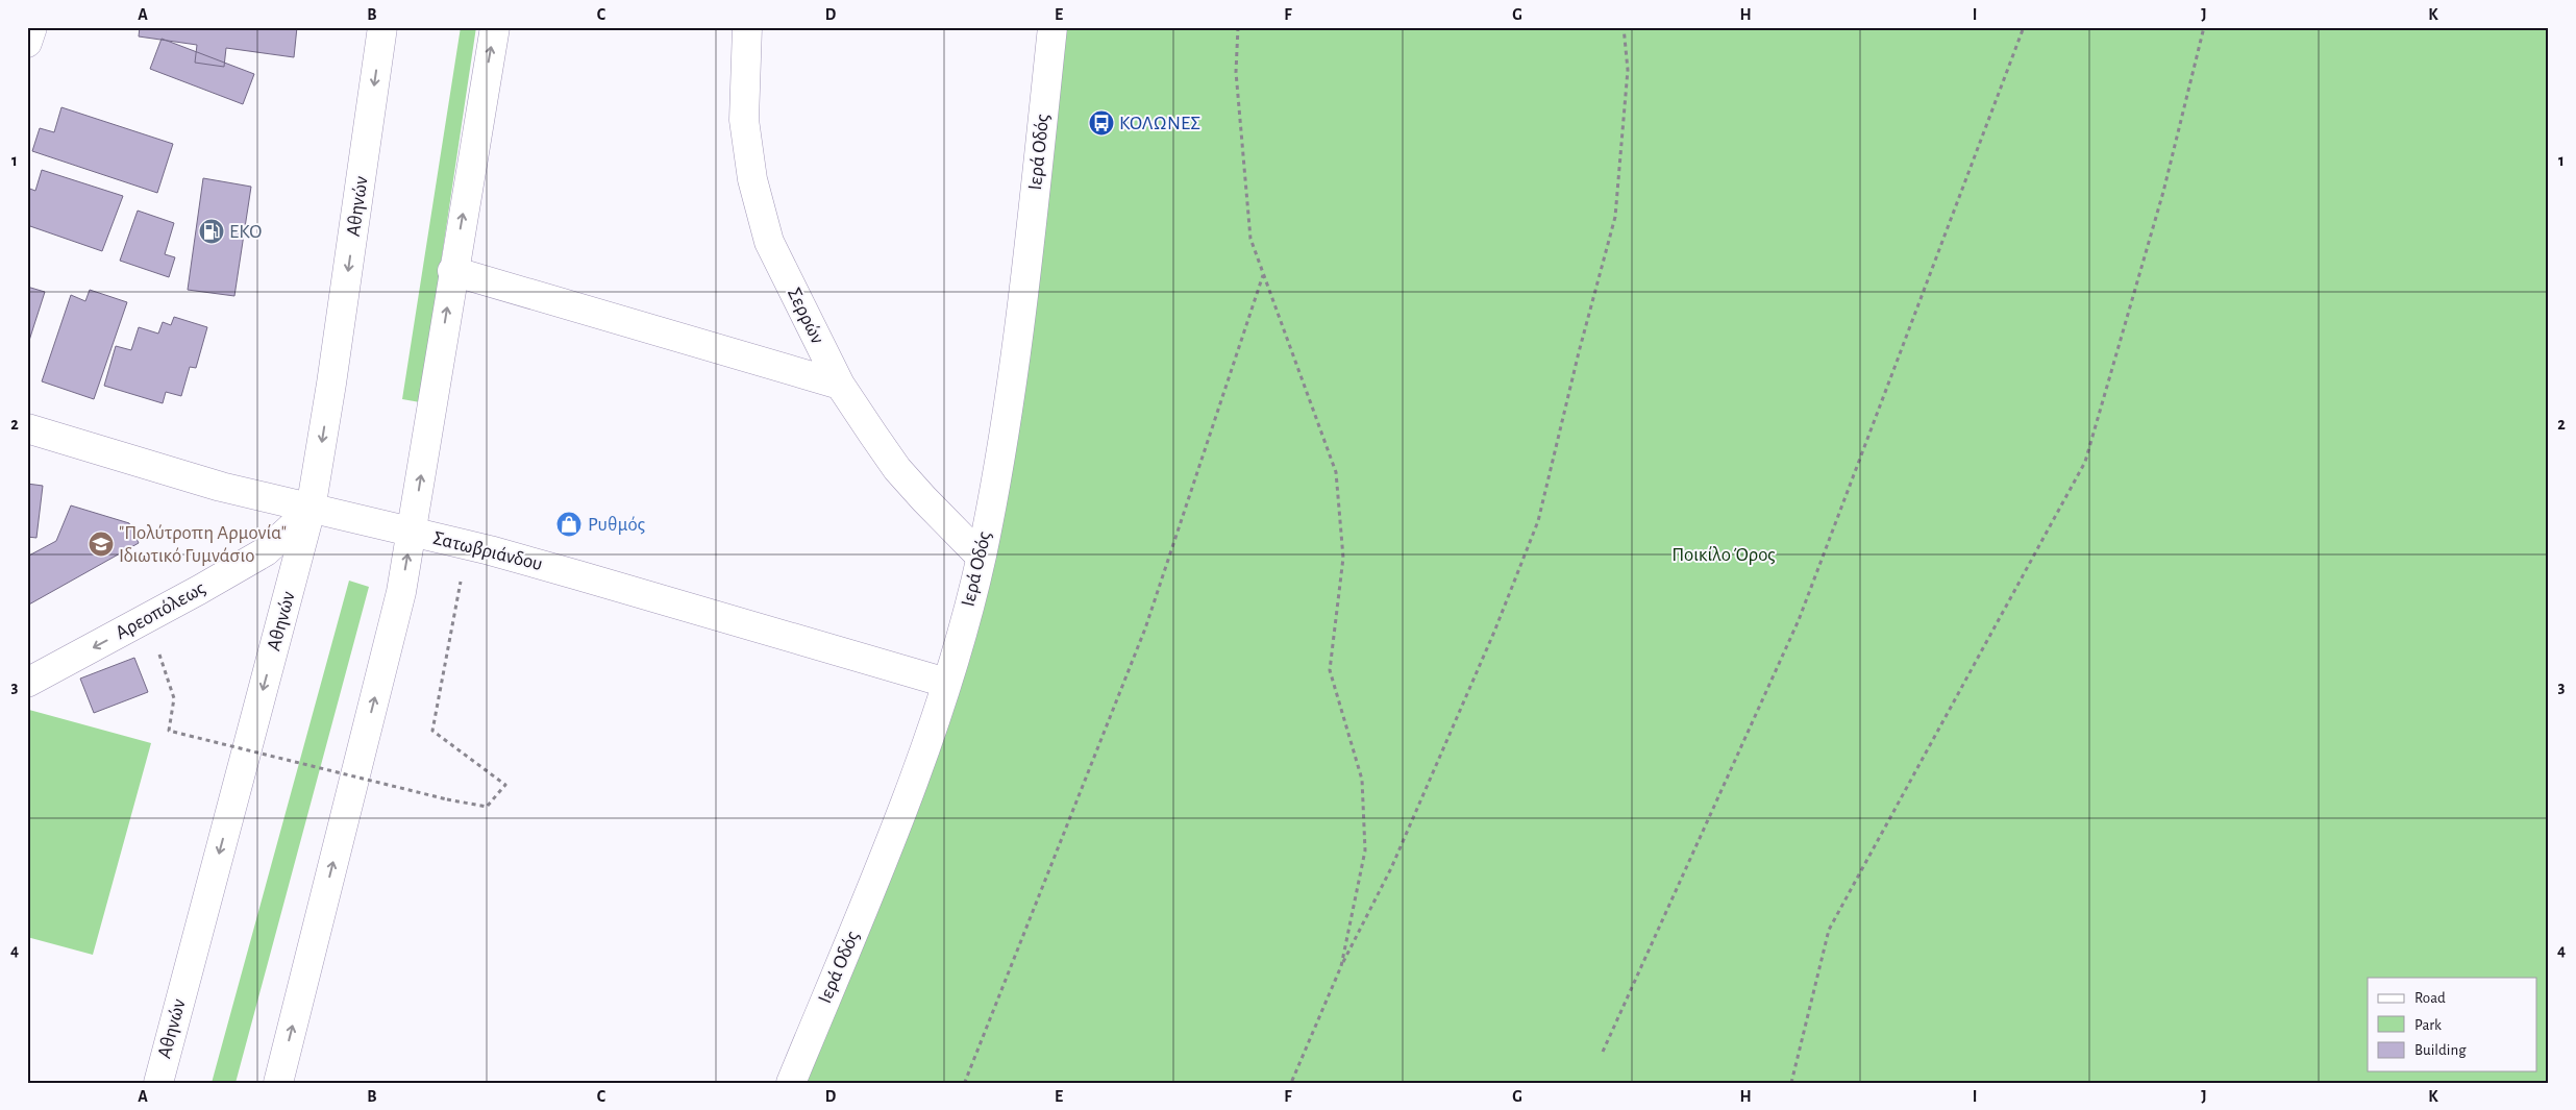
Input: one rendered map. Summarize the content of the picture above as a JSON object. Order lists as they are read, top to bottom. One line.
{"streets":{"main road":["Ιερά Οδός","Αθηνών","Σερρών","Σατωβριάνδου","Αρεοπόλεως"]},"crossings":[["Ιερά Οδός","Σερρών"],["Ιερά Οδός","Σατωβριάνδου"],["Αθηνών","Σατωβριάνδου"],["Αθηνών","Αρεοπόλεως"],["Σατωβριάνδου","Αρεοπόλεως"]],"one_way":["Αρεοπόλεως"],"parks":["Ποικίλο Όρος"],"places":{"bus stop":["ΚΟΛΩΝΕΣ"],"fuel station":["EKO"],"shop":["Ρυθμός"],"school or university":["\"Πολύτροπη Αρμονία\" Ιδιωτικό Γυμνάσιο"]},"legend":["Road","Park","Building"],"grid":{"columns":["A","B","C","D","E","F","G","H","I","J","K"],"rows":["1","2","3","4"]}}
